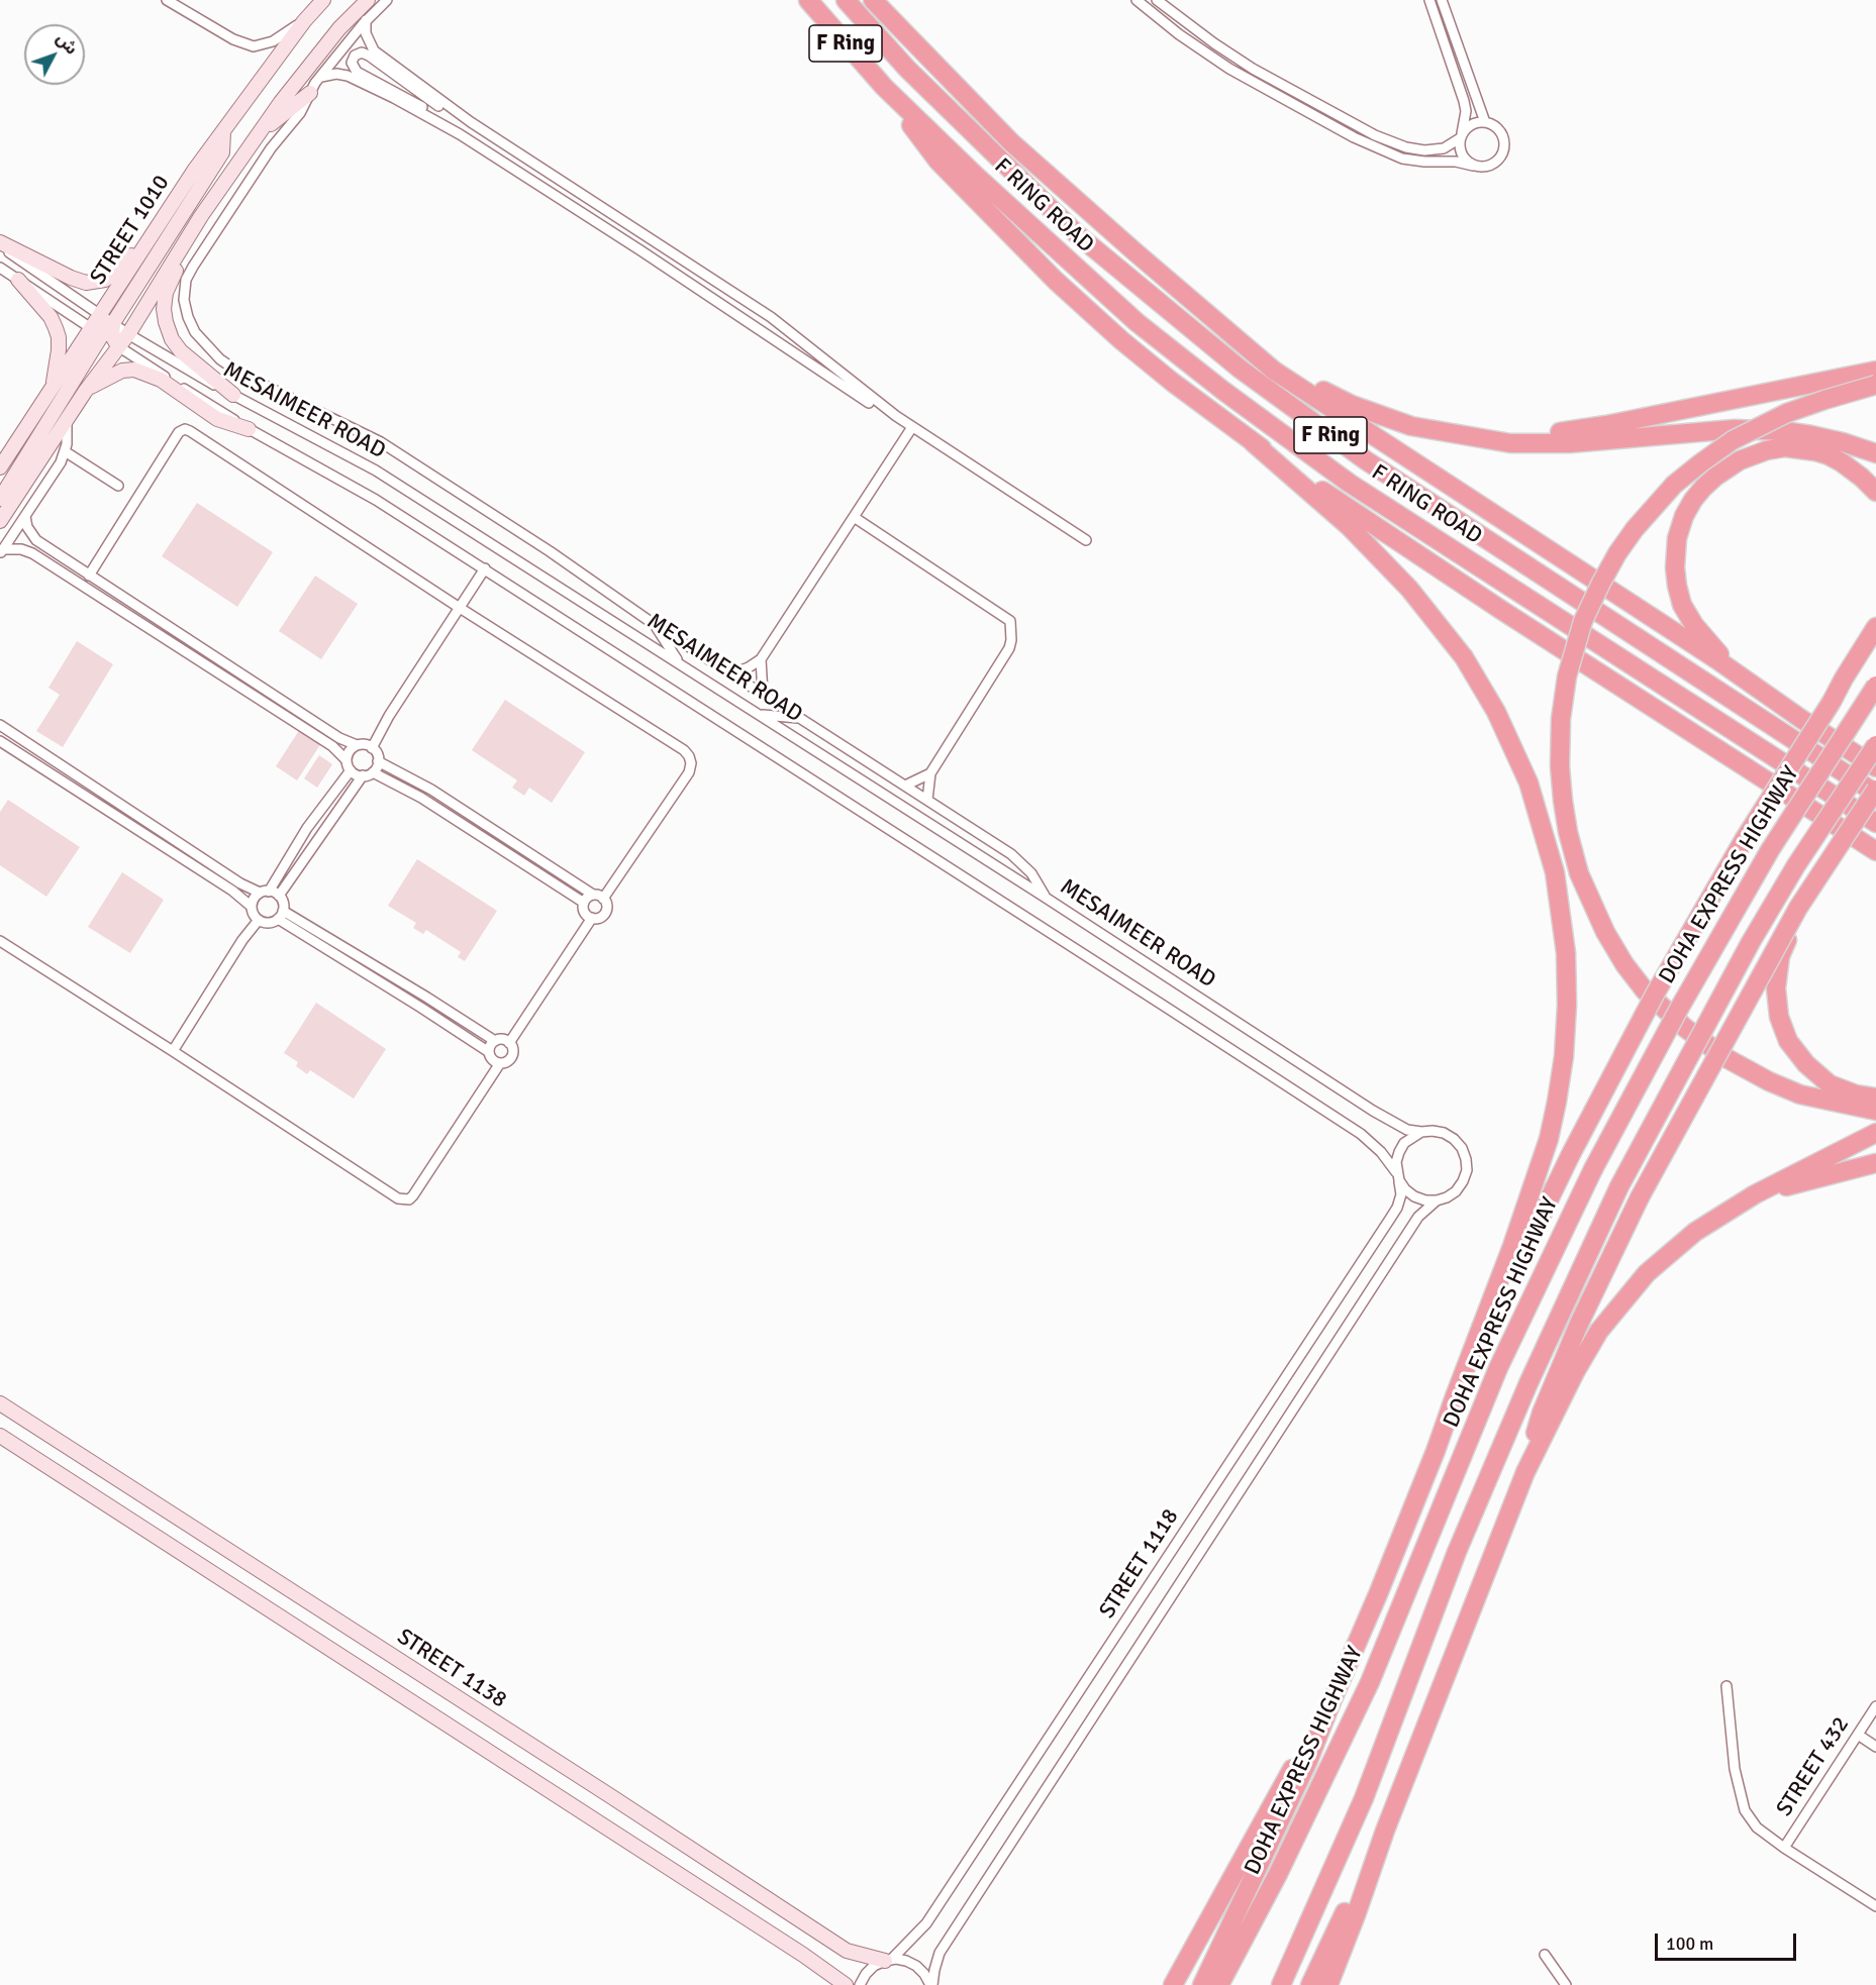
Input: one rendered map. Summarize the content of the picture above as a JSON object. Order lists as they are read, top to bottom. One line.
{"streets":{"highway":["F Ring","F RING ROAD","DOHA EXPRESS HIGHWAY"],"street":["STREET 1010","MESAIMEER ROAD","STREET 1118","STREET 1138","STREET 432"]},"crossings":[["STREET 1010","MESAIMEER ROAD"],["MESAIMEER ROAD","STREET 1118"],["STREET 1118","STREET 1138"]],"scale_bar":"100 m","north":"top right"}
